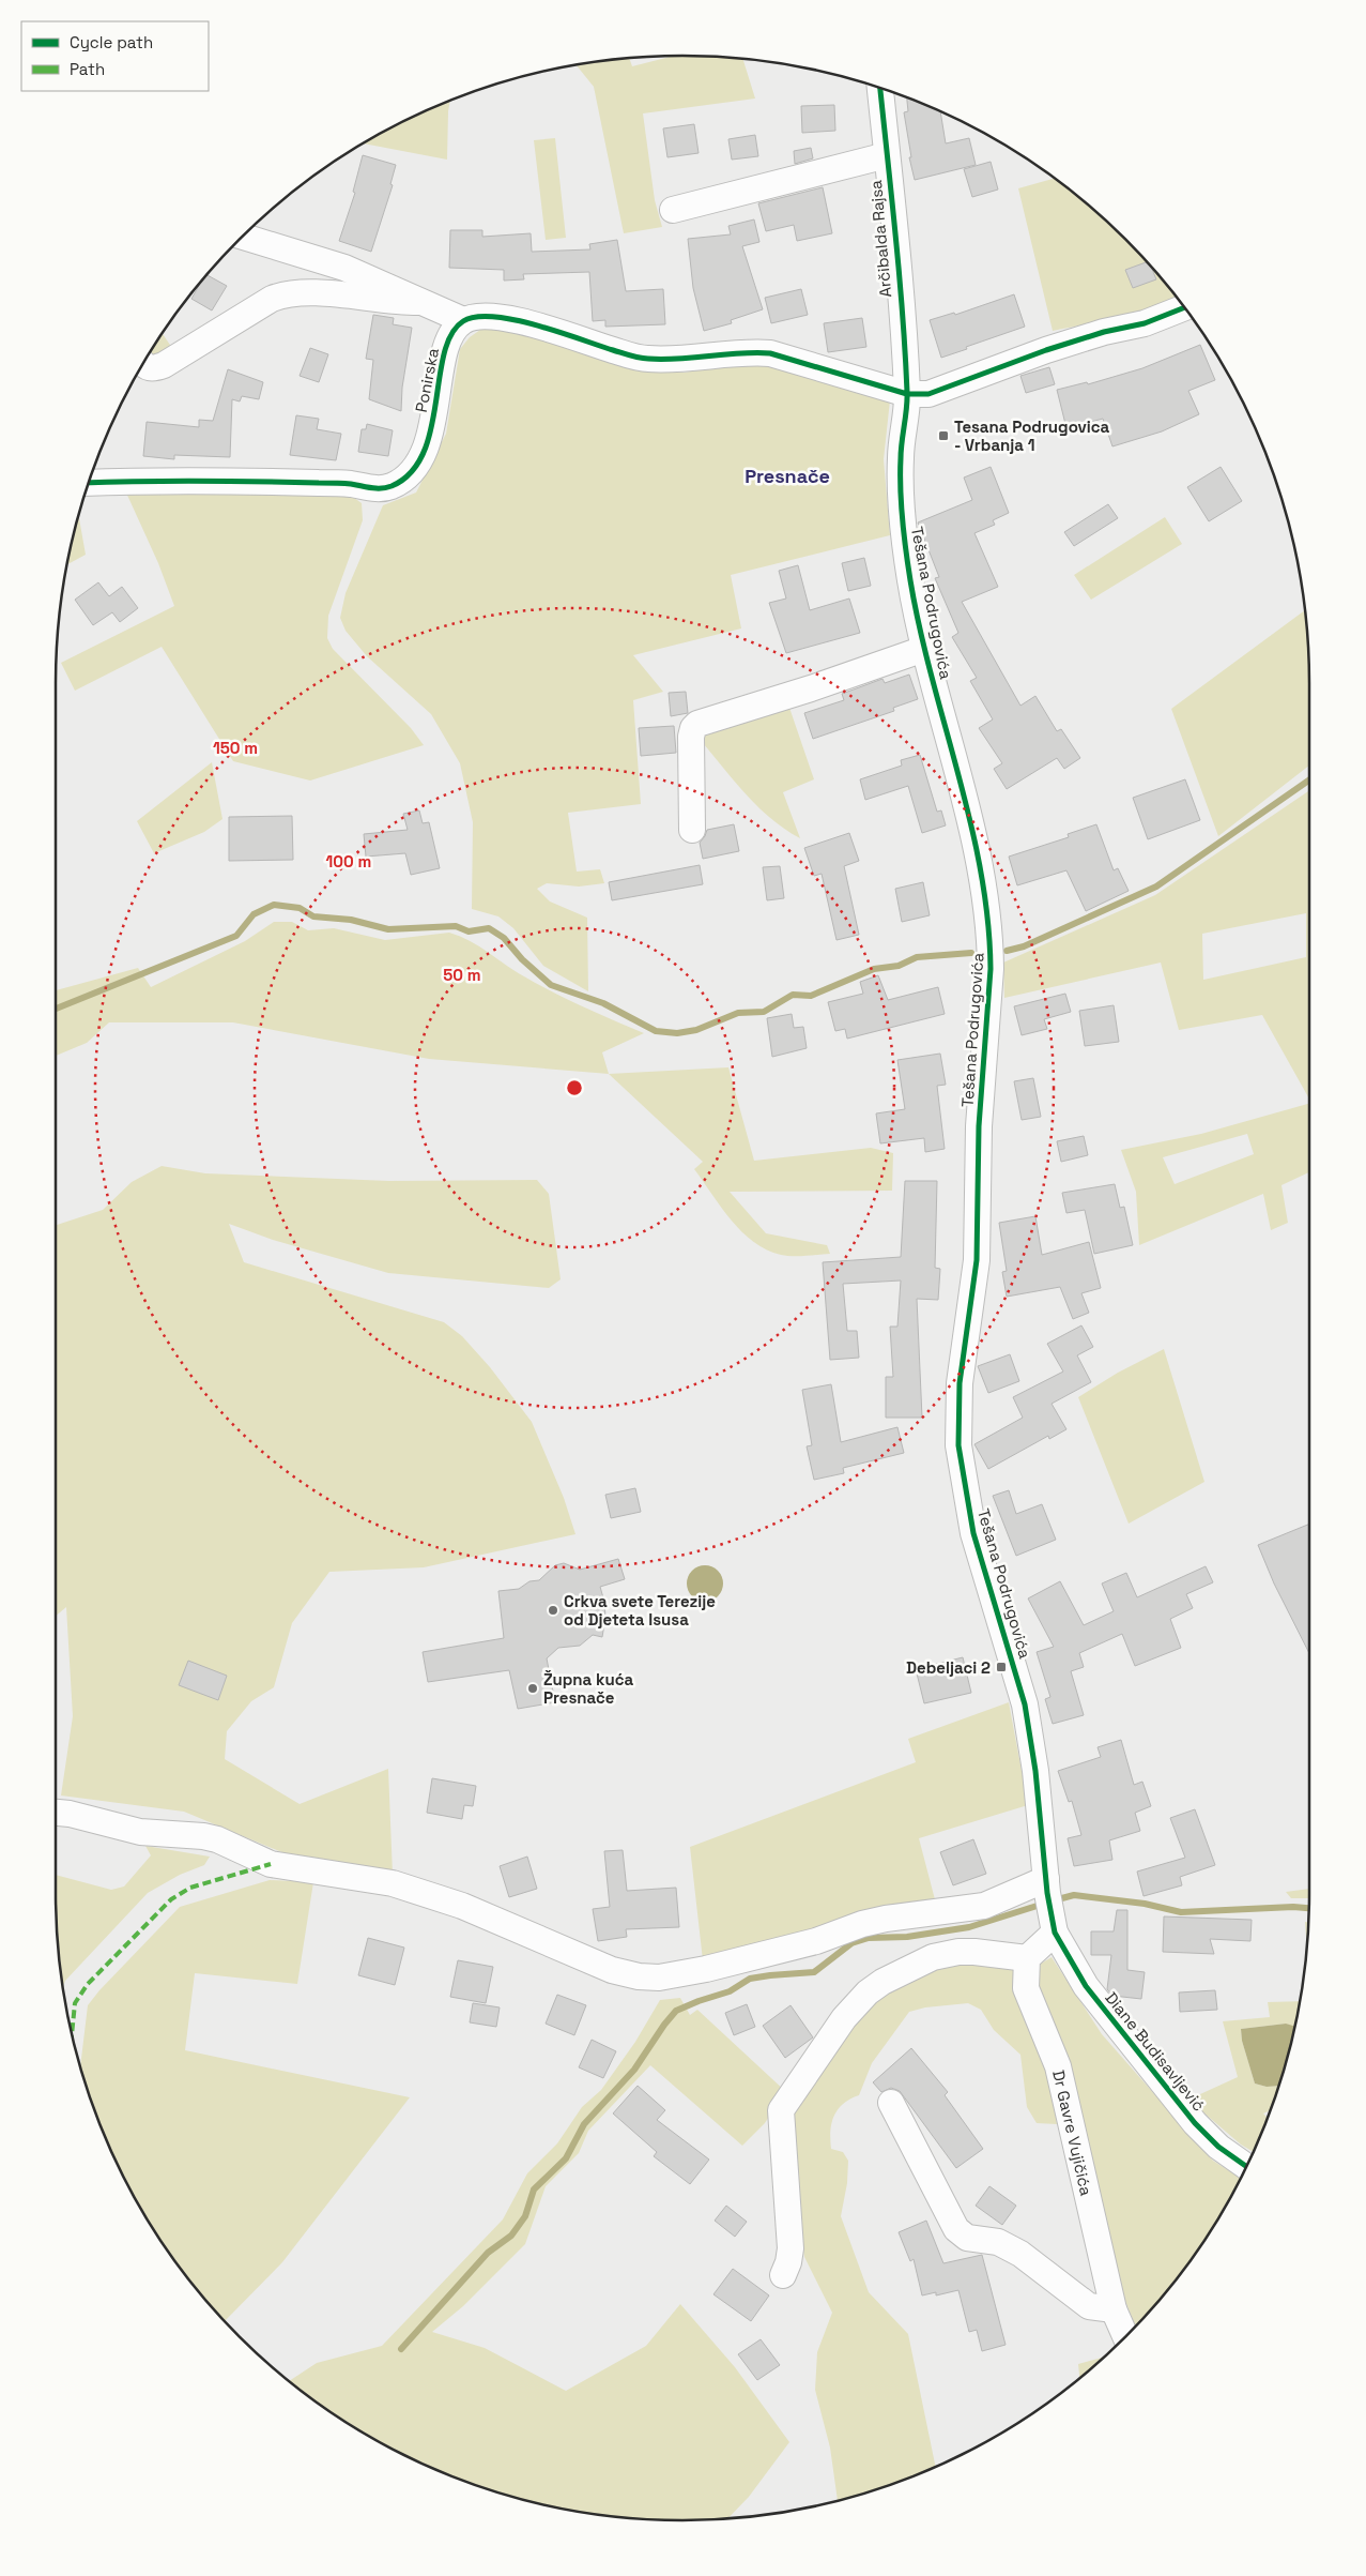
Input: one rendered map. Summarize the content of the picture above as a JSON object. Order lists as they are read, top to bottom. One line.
{"streets":{"street":["Arčibalda Rajsa","Ponirska","Tešana Podrugovića","Diane Budisavljević","Dr Gavre Vujičića"]},"crossings":[["Arčibalda Rajsa","Tešana Podrugovića"],["Tešana Podrugovića","Diane Budisavljević"]],"districts":["Presnače"],"places":{"transit":["Tesana Podrugovica - Vrbanja 1","Debeljaci 2"],"other":["Crkva svete Terezije od Djeteta Isusa","Župna kuća Presnače"]},"legend":["Cycle path","Path"],"rings":["150 m","100 m","50 m"]}
